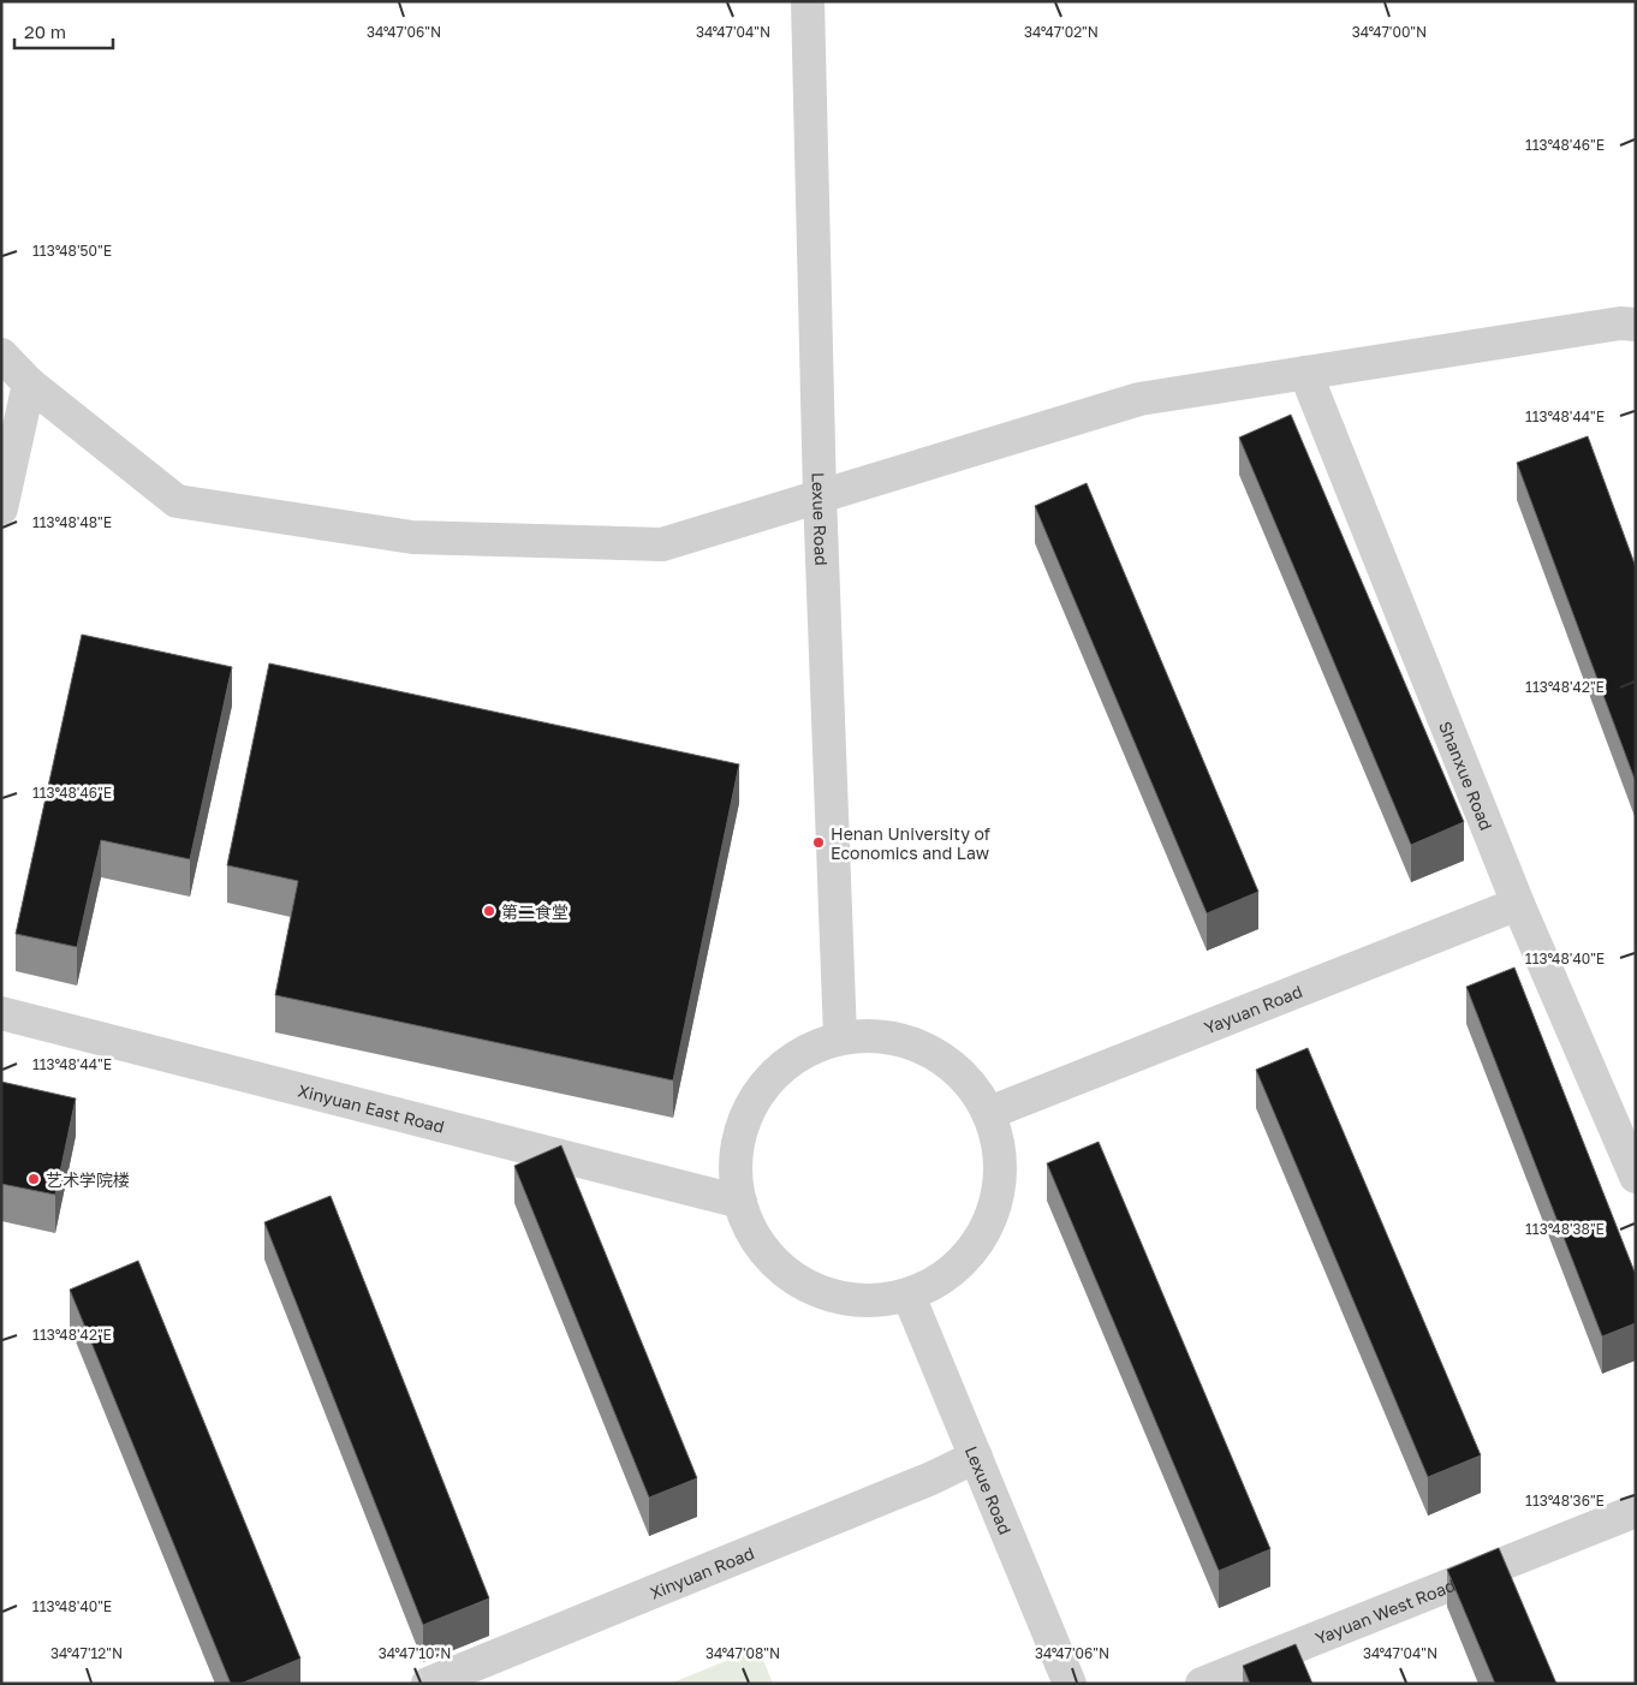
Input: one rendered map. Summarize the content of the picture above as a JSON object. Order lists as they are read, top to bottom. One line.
{"streets":{"street":["Lexue Road","Shanxue Road","Yayuan Road","Xinyuan East Road","Xinyuan Road","Yayuan West Road"]},"crossings":[["Lexue Road","Xinyuan Road"],["Shanxue Road","Yayuan Road"]],"places":["Henan University of Economics and Law","第二食堂","艺术学院楼"],"scale_bar":"20 m","coordinates":["34°47'06\"N","34°47'04\"N","34°47'02\"N","34°47'00\"N","113°48'46\"E","113°48'50\"E","113°48'44\"E","113°48'48\"E","113°48'42\"E","113°48'40\"E","113°48'38\"E","113°48'36\"E","34°47'12\"N","34°47'10\"N","34°47'08\"N"]}
